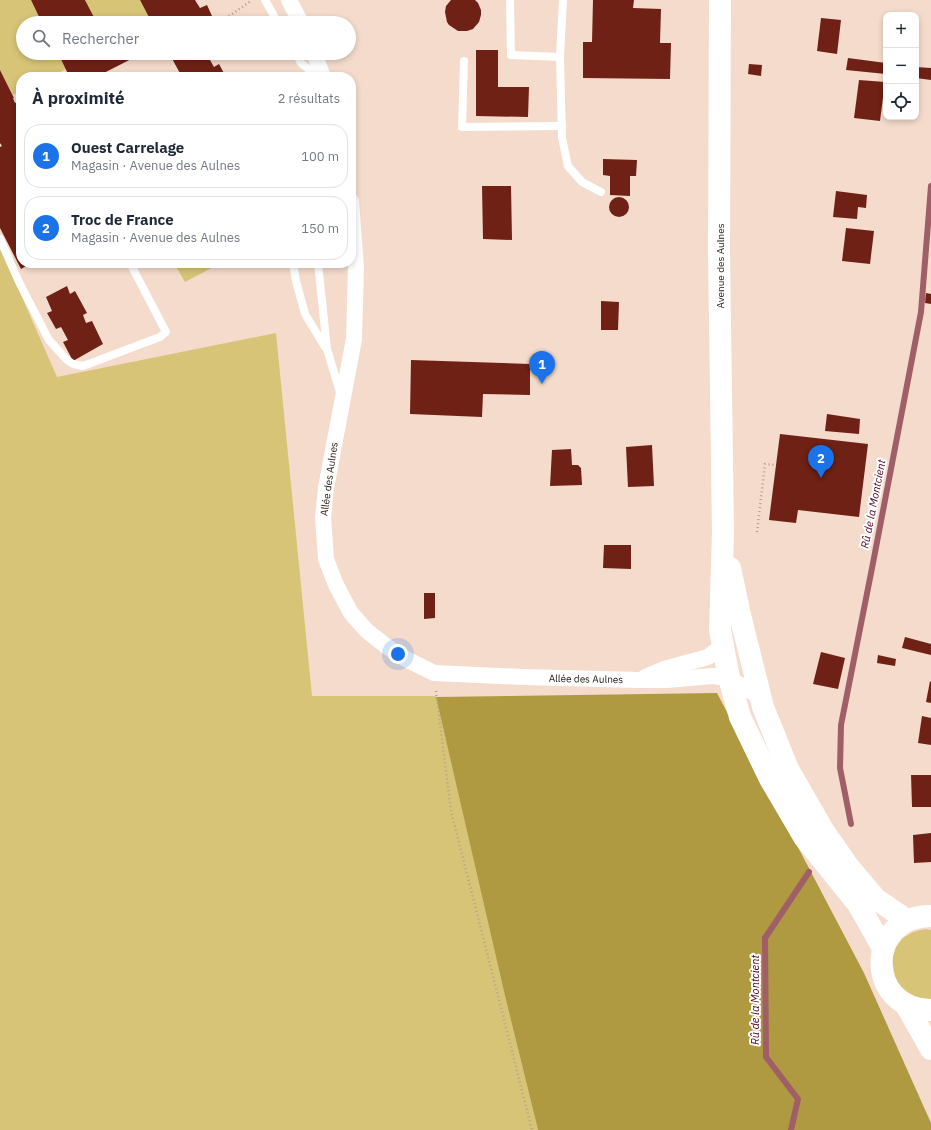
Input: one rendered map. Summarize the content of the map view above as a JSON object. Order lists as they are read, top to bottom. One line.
{"streets":{"main road":["Avenue des Aulnes"],"street":["Allée des Aulnes"]},"water":["Rû de la Montcient"],"page":{"map_buttons":["+","−"],"search":"Rechercher","heading":["À proximité","2 résultats"],"list":[{"mark":"1","name":"Ouest Carrelage","note":"Magasin · Avenue des Aulnes","value":"100 m"},{"mark":"2","name":"Troc de France","note":"Magasin · Avenue des Aulnes","value":"150 m"}],"pins":["1","2"]}}
